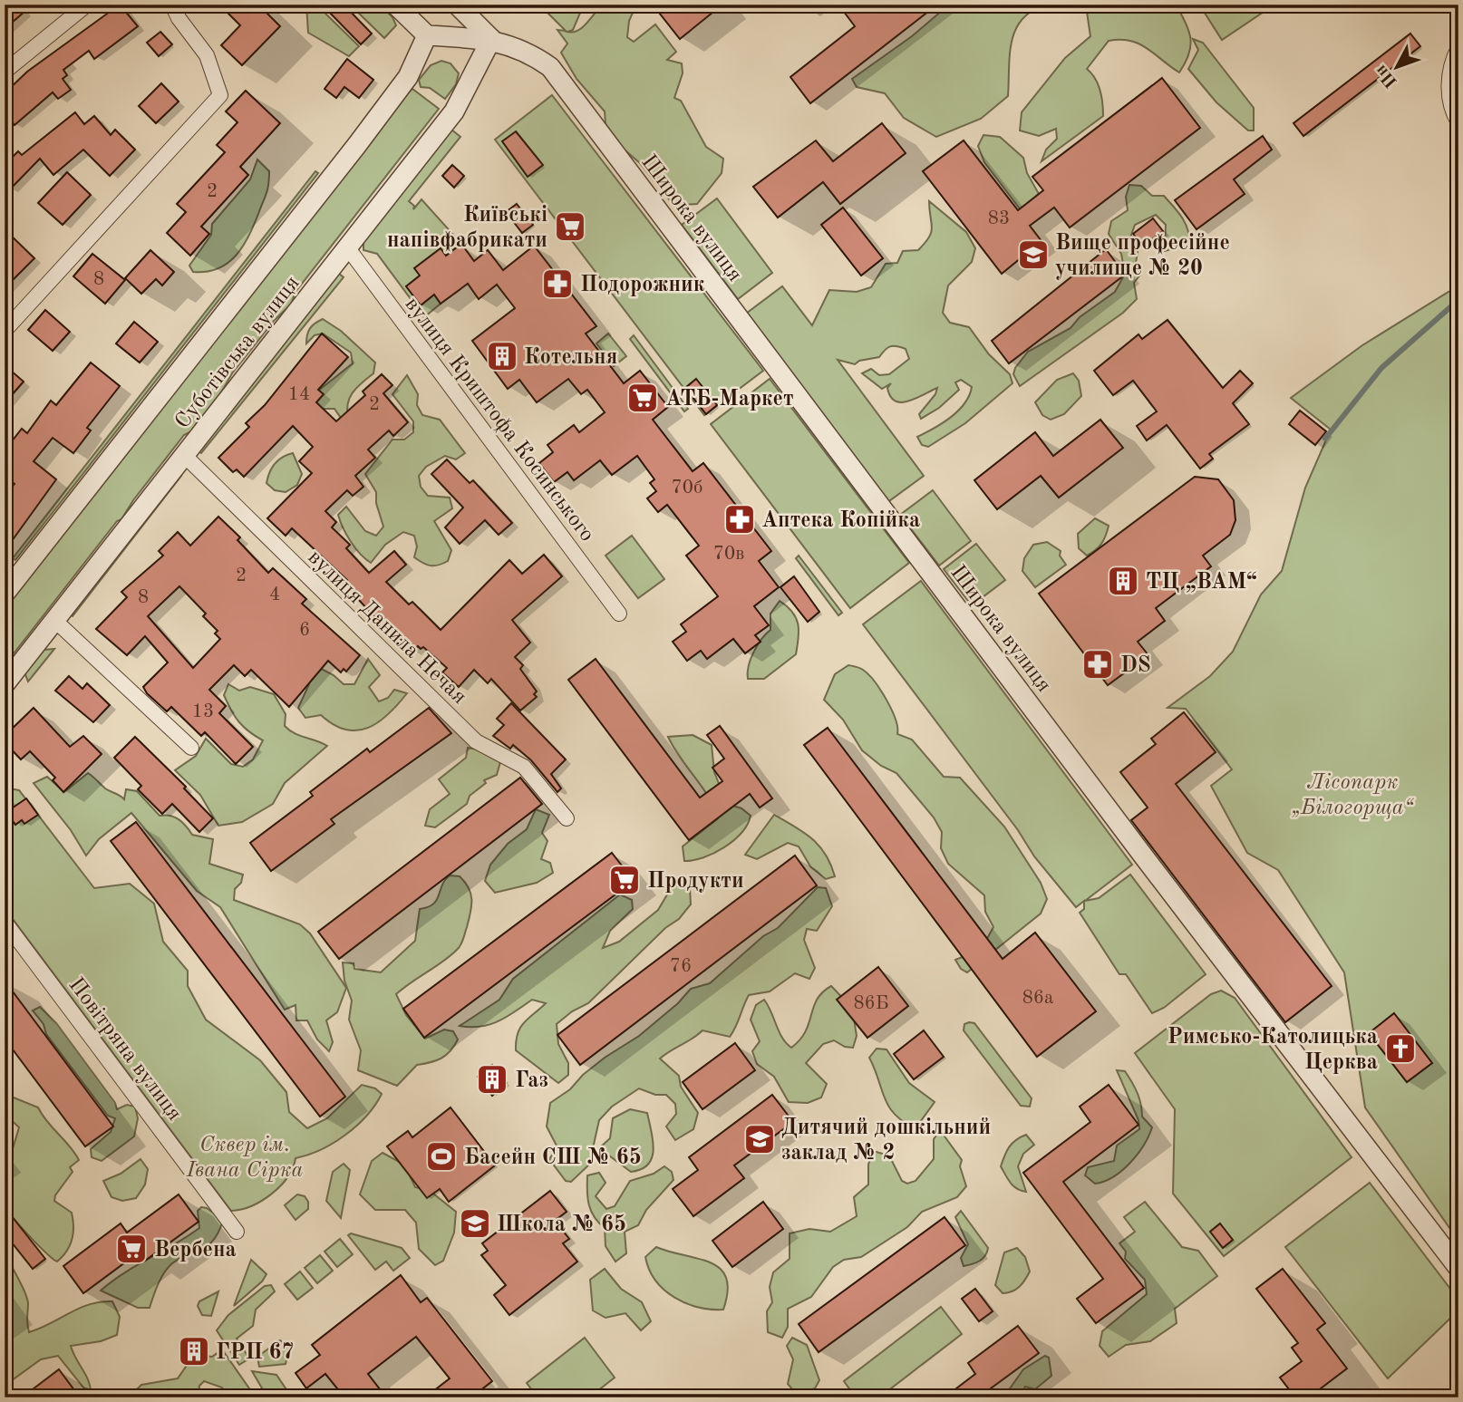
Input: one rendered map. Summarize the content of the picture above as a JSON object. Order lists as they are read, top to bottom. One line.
{"streets":{"street":["Широка вулиця","Суботівська вулиця","вулиця Криштофа Косинського","вулиця Данила Нечая","Повітряна вулиця"]},"crossings":[["Широка вулиця","Суботівська вулиця"],["Суботівська вулиця","вулиця Криштофа Косинського"],["Суботівська вулиця","вулиця Данила Нечая"]],"parks":["Лісопарк „Білогорща“","Сквер ім. Івана Сірка"],"places":{"supermarket":["Київські напівфабрикати","АТБ-Маркет","Продукти","Вербена"],"school or university":["Вище професійне училище № 20","Дитячий дошкільний заклад № 2","Школа № 65"],"pharmacy":["Подорожник","Аптека Копійка","DS"],"building":["Котельня","ТЦ „ВАМ“","Газ","ГРП 67"],"church":["Римсько-Католицька Церква"],"sports":["Басейн СШ № 65"]},"house_numbers":["2","83","8","14","2","70б","70в","2","4","8","6","13","76","86а","86Б"],"north":"bottom left"}
